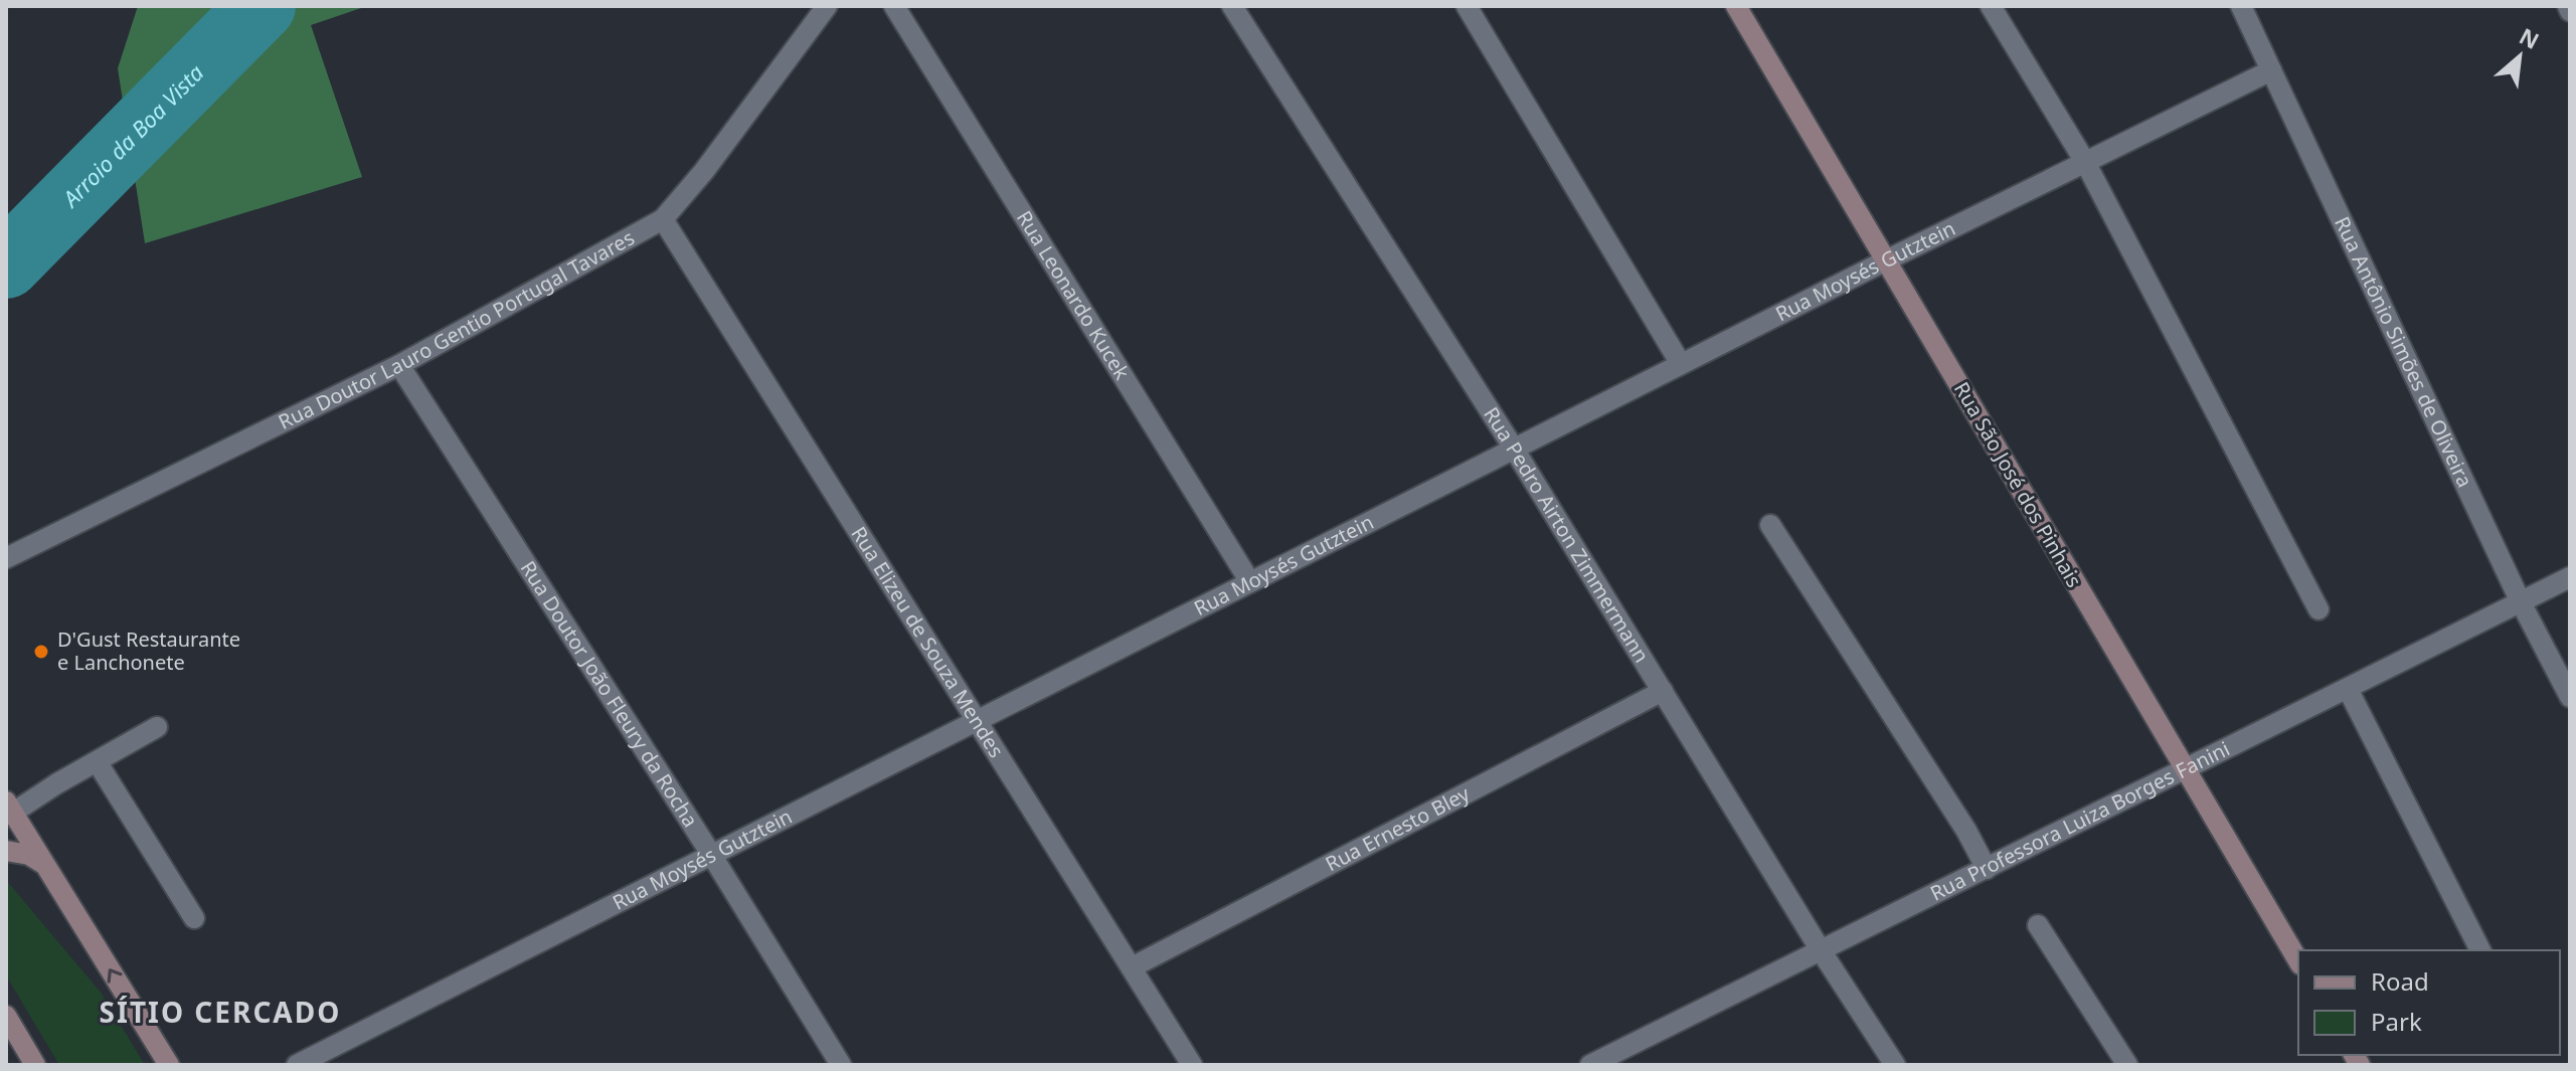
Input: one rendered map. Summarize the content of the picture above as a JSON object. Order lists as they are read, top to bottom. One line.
{"streets":{"street":["Rua Moysés Gutztein","Rua Leonardo Kucek","Rua Doutor Lauro Gentio Portugal Tavares","Rua Antônio Simões de Oliveira","Rua São José dos Pinhais","Rua Pedro Airton Zimmermann","Rua Elizeu de Souza Mendes","Rua Doutor João Fleury da Rocha","Rua Professora Luiza Borges Fanini","Rua Ernesto Bley"]},"crossings":[["Rua Moysés Gutztein","Rua Leonardo Kucek"],["Rua Moysés Gutztein","Rua Antônio Simões de Oliveira"],["Rua Moysés Gutztein","Rua São José dos Pinhais"],["Rua Moysés Gutztein","Rua Pedro Airton Zimmermann"],["Rua Moysés Gutztein","Rua Elizeu de Souza Mendes"],["Rua Moysés Gutztein","Rua Doutor João Fleury da Rocha"],["Rua Doutor Lauro Gentio Portugal Tavares","Rua Elizeu de Souza Mendes"],["Rua Doutor Lauro Gentio Portugal Tavares","Rua Doutor João Fleury da Rocha"],["Rua Antônio Simões de Oliveira","Rua Professora Luiza Borges Fanini"],["Rua São José dos Pinhais","Rua Professora Luiza Borges Fanini"],["Rua Pedro Airton Zimmermann","Rua Professora Luiza Borges Fanini"],["Rua Pedro Airton Zimmermann","Rua Ernesto Bley"],["Rua Elizeu de Souza Mendes","Rua Ernesto Bley"]],"districts":["SÍTIO CERCADO"],"water":["Arroio da Boa Vista"],"places":["D'Gust Restaurante e Lanchonete"],"legend":["Road","Park"],"north":"top right"}
